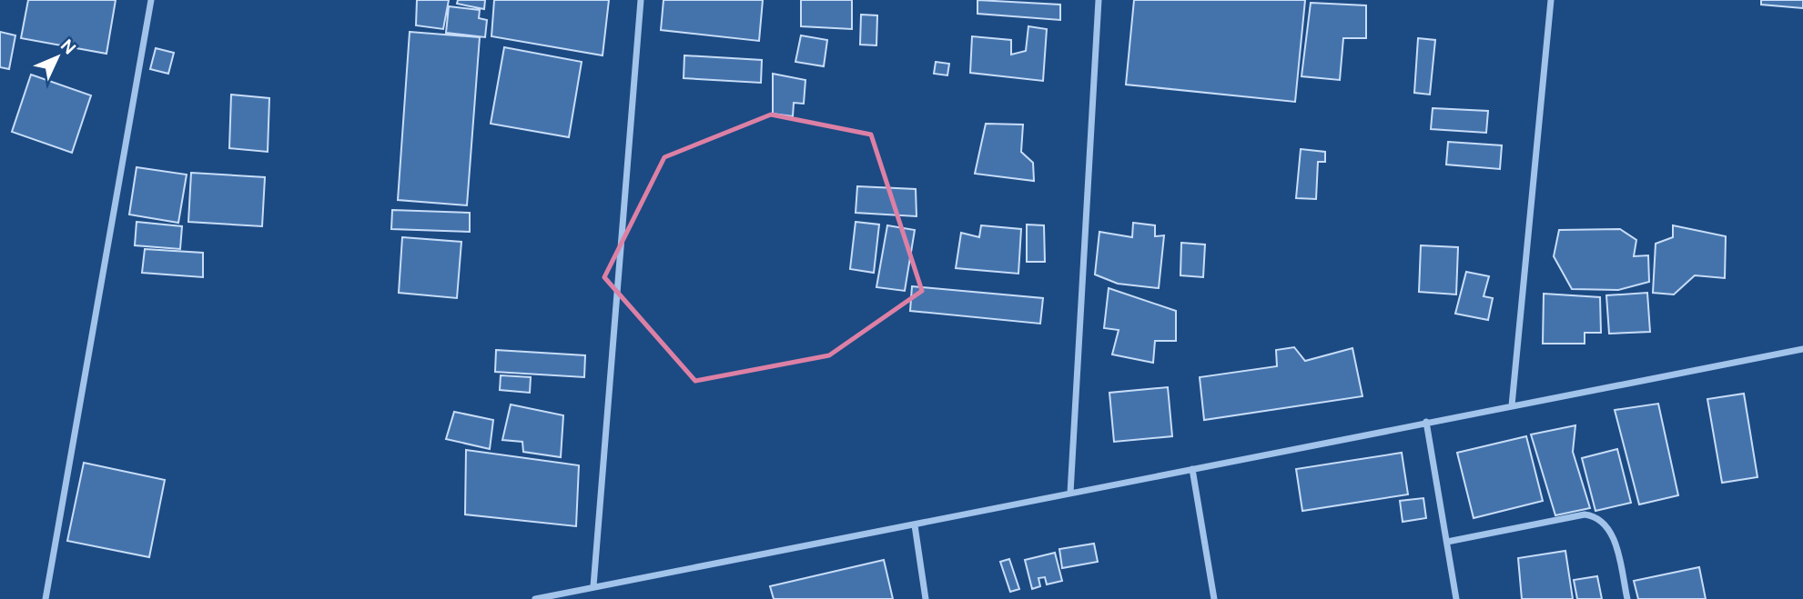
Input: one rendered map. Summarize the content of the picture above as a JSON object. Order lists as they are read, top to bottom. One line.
{"north":"top right"}
